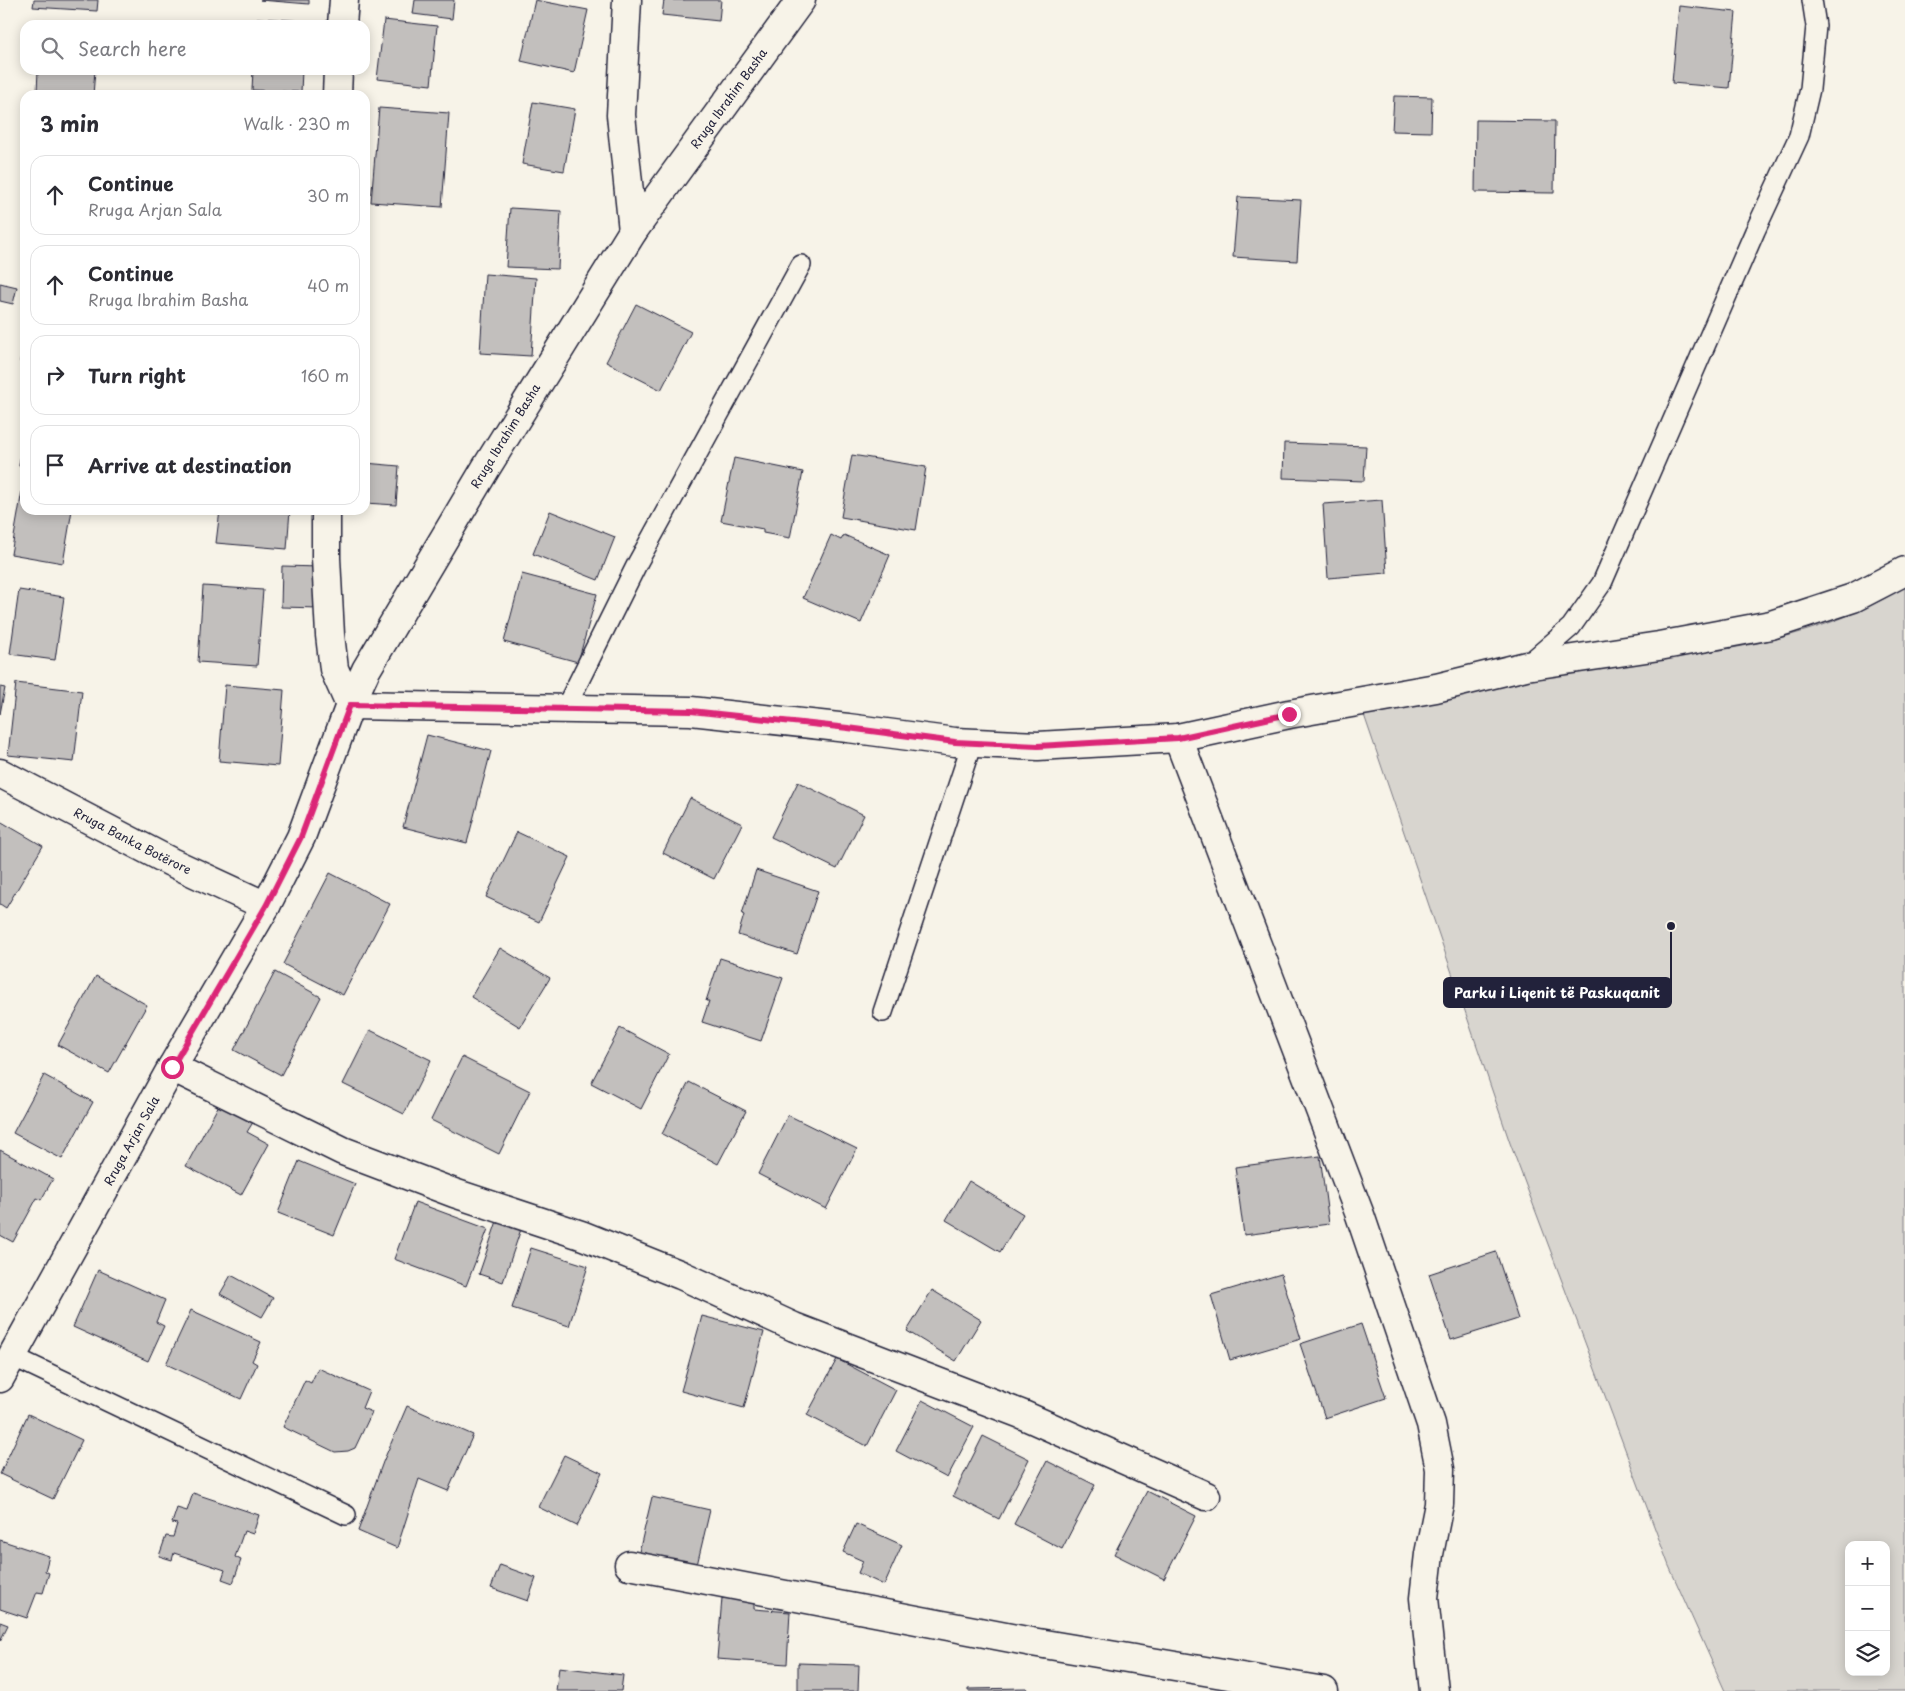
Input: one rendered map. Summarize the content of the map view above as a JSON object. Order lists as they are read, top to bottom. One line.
{"streets":{"street":["Rruga Ibrahim Basha","Rruga Banka Botërore","Rruga Arjan Sala"]},"crossings":[["Rruga Ibrahim Basha","Rruga Banka Botërore"],["Rruga Ibrahim Basha","Rruga Arjan Sala"],["Rruga Banka Botërore","Rruga Arjan Sala"]],"places":["Parku i Liqenit të Paskuqanit"],"page":{"search":"Search here","heading":["3 min","Walk · 230 m"],"list":[["Continue","Rruga Arjan Sala","30 m"],["Continue","Rruga Ibrahim Basha","40 m"],["Turn right","160 m"],"Arrive at destination"],"map_buttons":["+","−"]}}
